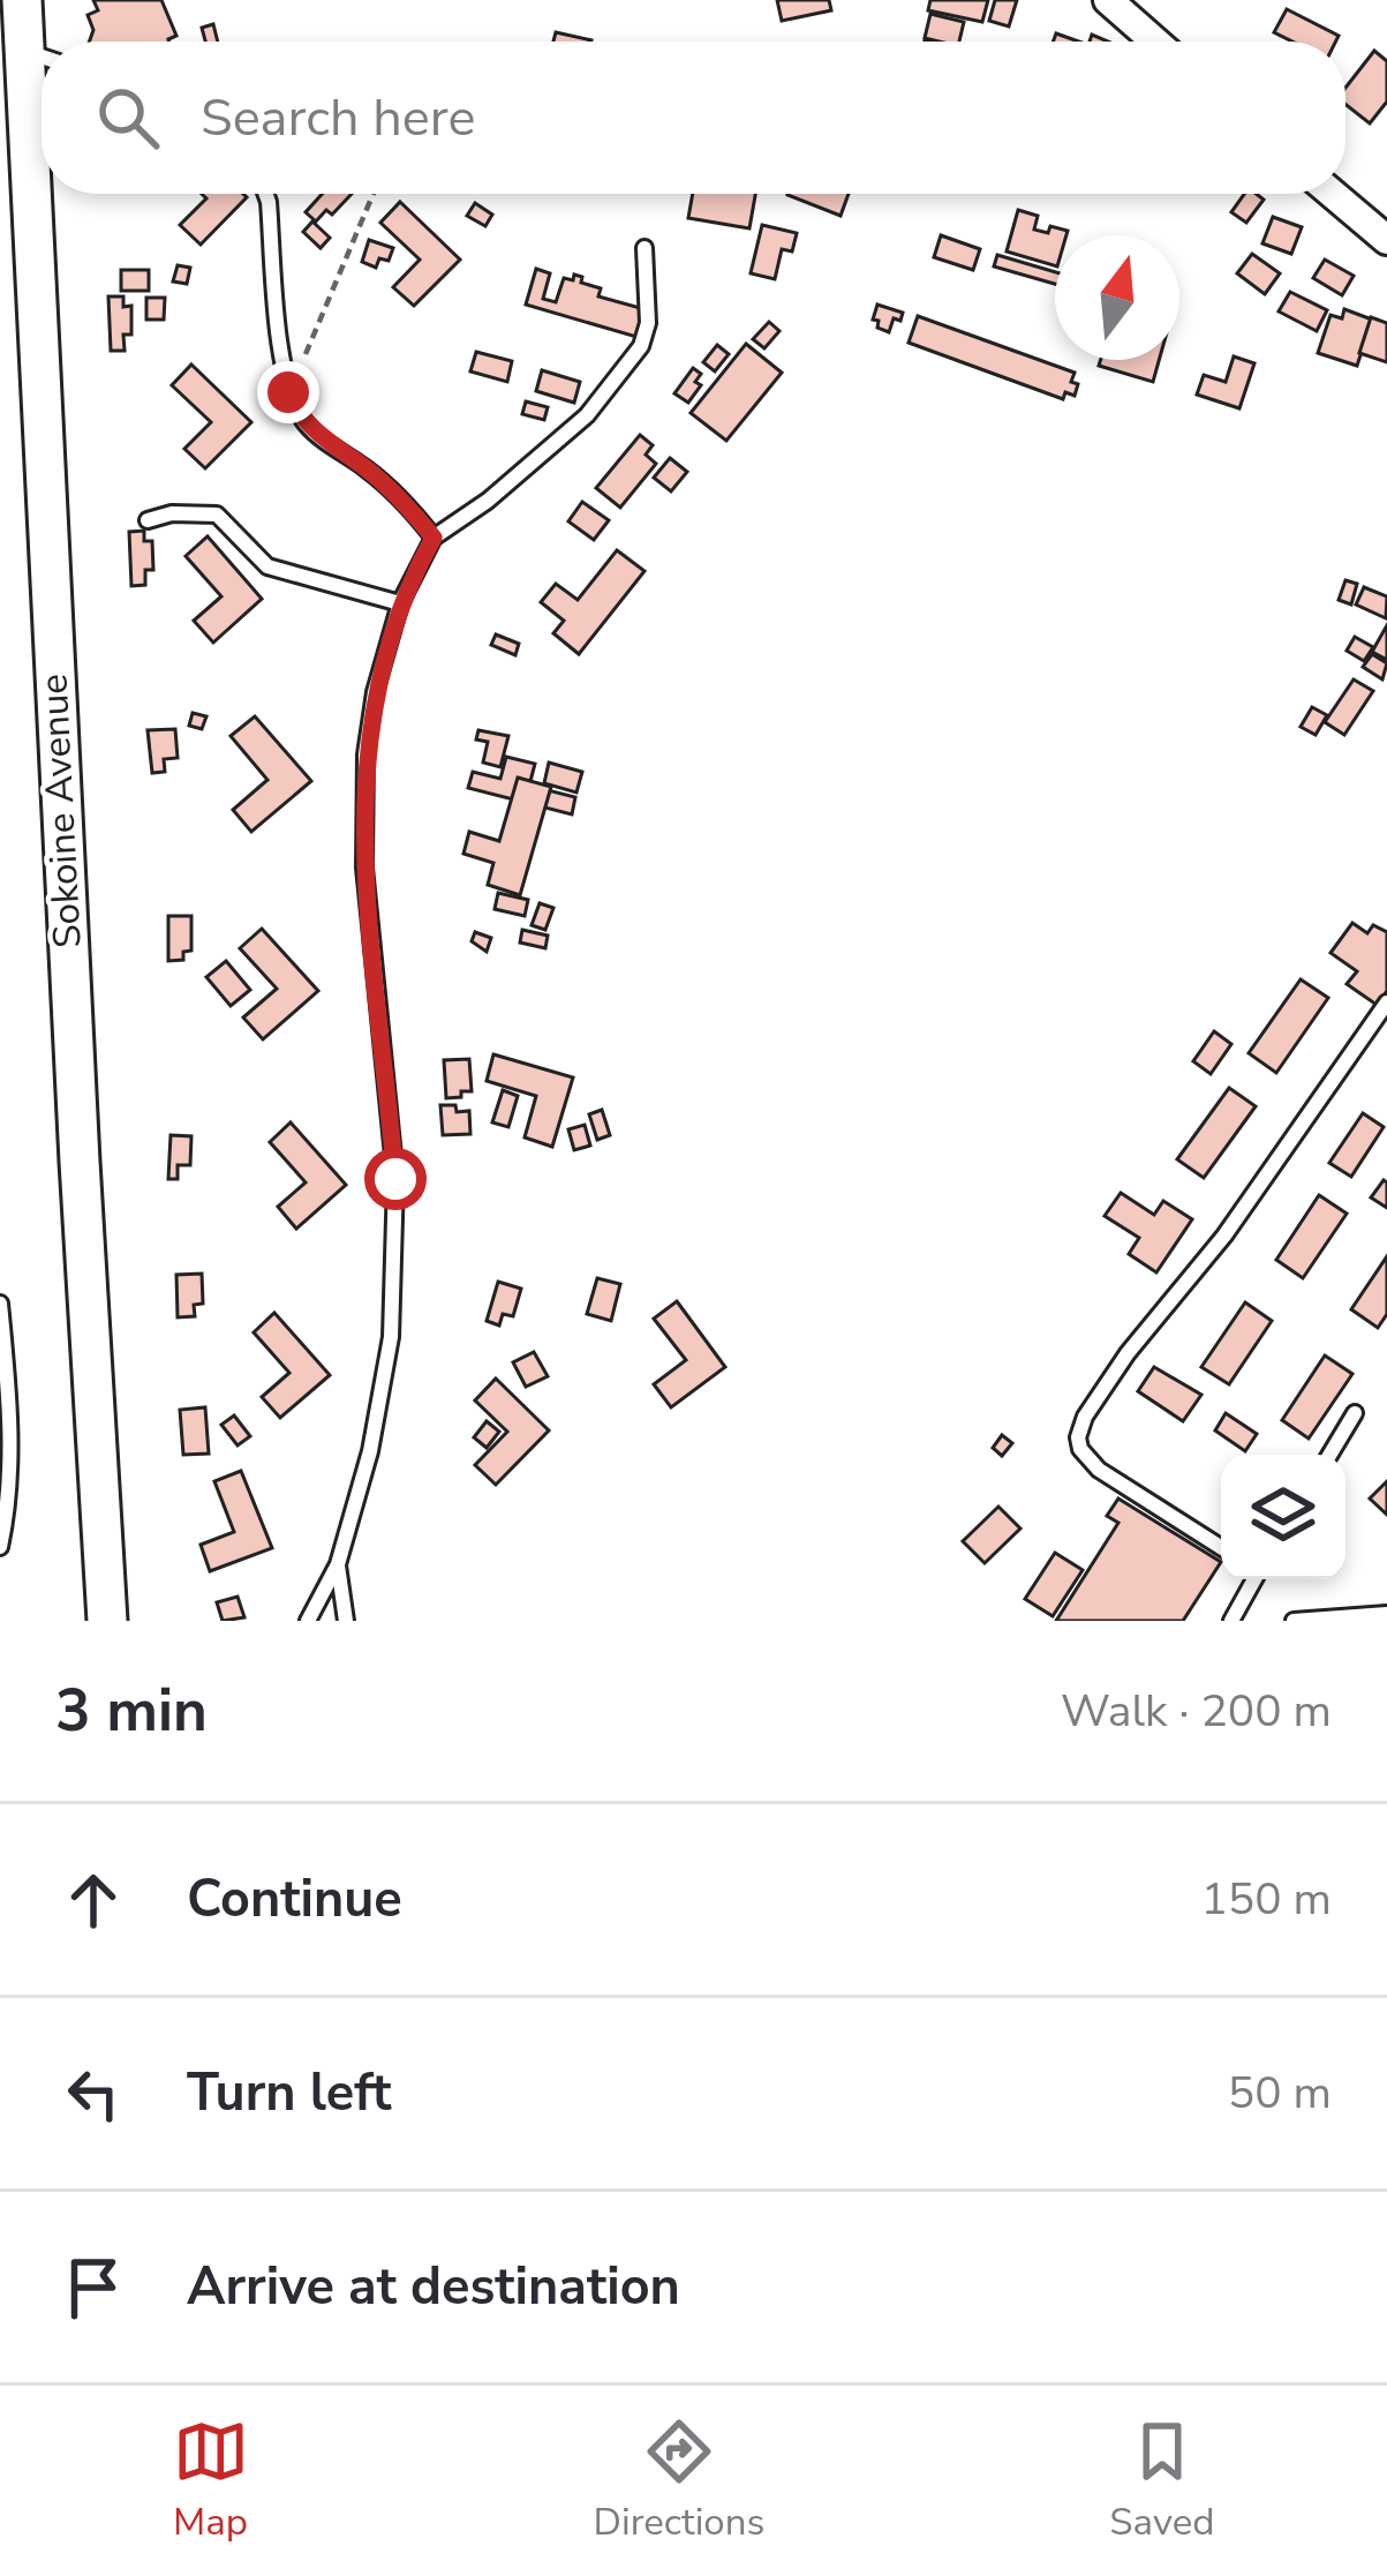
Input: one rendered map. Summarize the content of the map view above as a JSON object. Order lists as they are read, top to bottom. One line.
{"streets":{"street":["Sokoine Avenue"]},"north":"top","page":{"search":"Search here","heading":["3 min","Walk · 200 m"],"list":[["Continue","150 m"],["Turn left","50 m"],"Arrive at destination"],"nav":["Map","Directions","Saved"]}}
